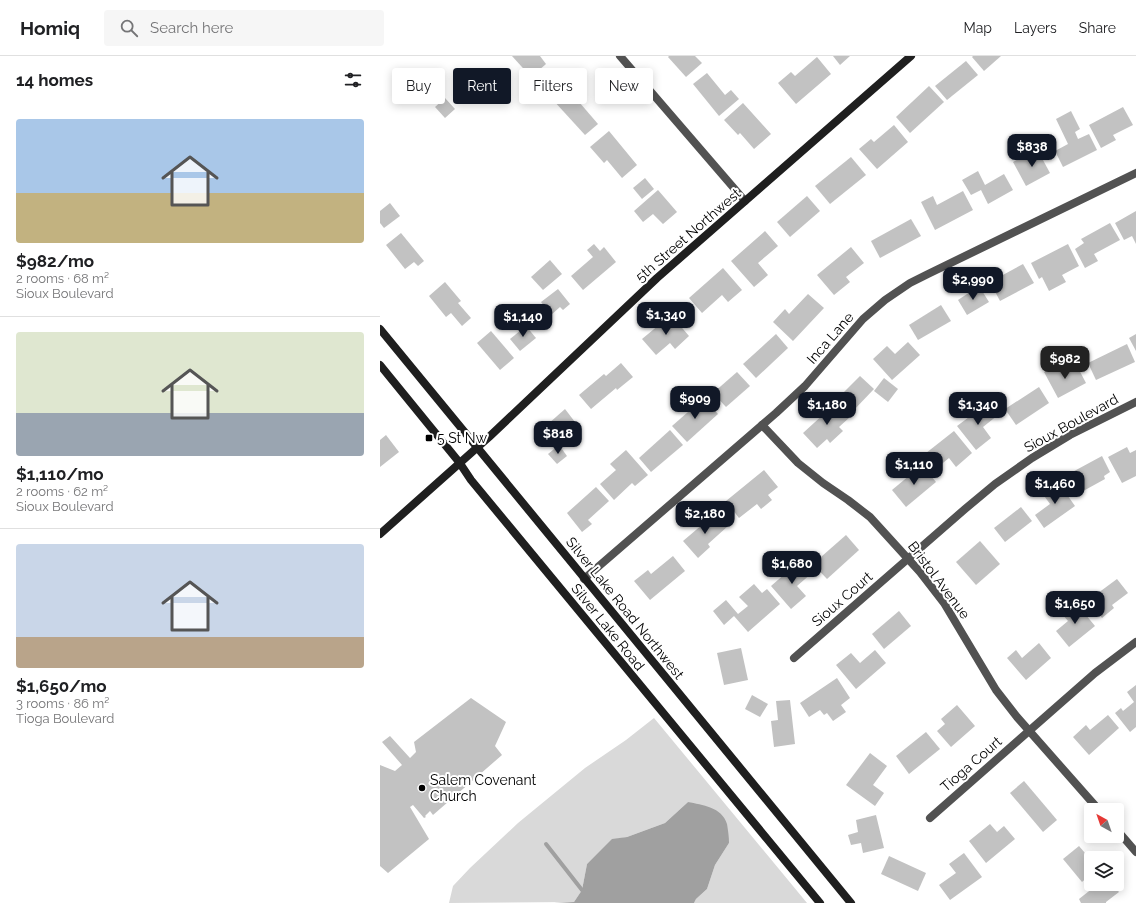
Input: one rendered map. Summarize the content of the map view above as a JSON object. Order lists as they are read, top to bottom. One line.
{"streets":{"main road":["5th Street Northwest","Silver Lake Road Northwest","Silver Lake Road"],"street":["Inca Lane","Sioux Boulevard","Bristol Avenue","Sioux Court","Tioga Court"]},"crossings":[["5th Street Northwest","Silver Lake Road Northwest"],["5th Street Northwest","Silver Lake Road"],["Inca Lane","Bristol Avenue"],["Inca Lane","Silver Lake Road Northwest"],["Sioux Boulevard","Bristol Avenue"],["Sioux Boulevard","Sioux Court"],["Bristol Avenue","Sioux Court"],["Bristol Avenue","Tioga Court"]],"places":{"transit":["5 St Nw"],"other":["Salem Covenant Church"]},"north":"top left","page":{"header":"Homiq","search":"Search here","nav":["Map","Layers","Share"],"heading":"14 homes","chip":["Buy","Rent","Filters","New"],"list":[{"name":"$982/mo","note":"2 rooms · 68 m² · Sioux Boulevard"},{"name":"$1,110/mo","note":"2 rooms · 62 m² · Sioux Boulevard"},{"name":"$1,650/mo","note":"3 rooms · 86 m² · Tioga Boulevard"}],"price":["$838","$2,990","$1,340","$1,140","$982","$909","$1,180","$1,340","$818","$1,110","$1,460","$2,180","$1,680","$1,650"]}}
